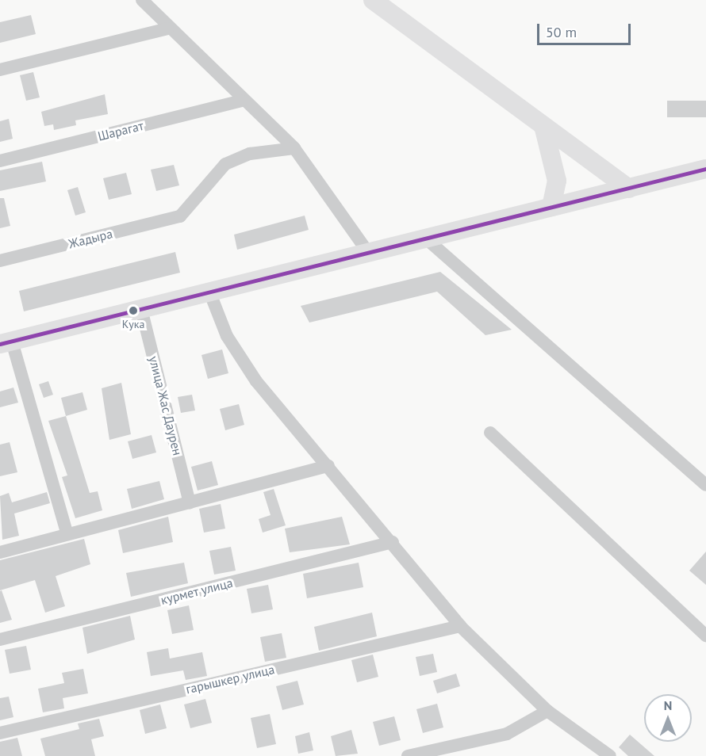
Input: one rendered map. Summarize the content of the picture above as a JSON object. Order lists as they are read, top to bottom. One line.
{"streets":{"street":["Шарагат","Жадыра","улица Жас Даурен","курмет улица","гарышкер улица"]},"places":["Кука"],"scale_bar":"50 m","north":"top"}
